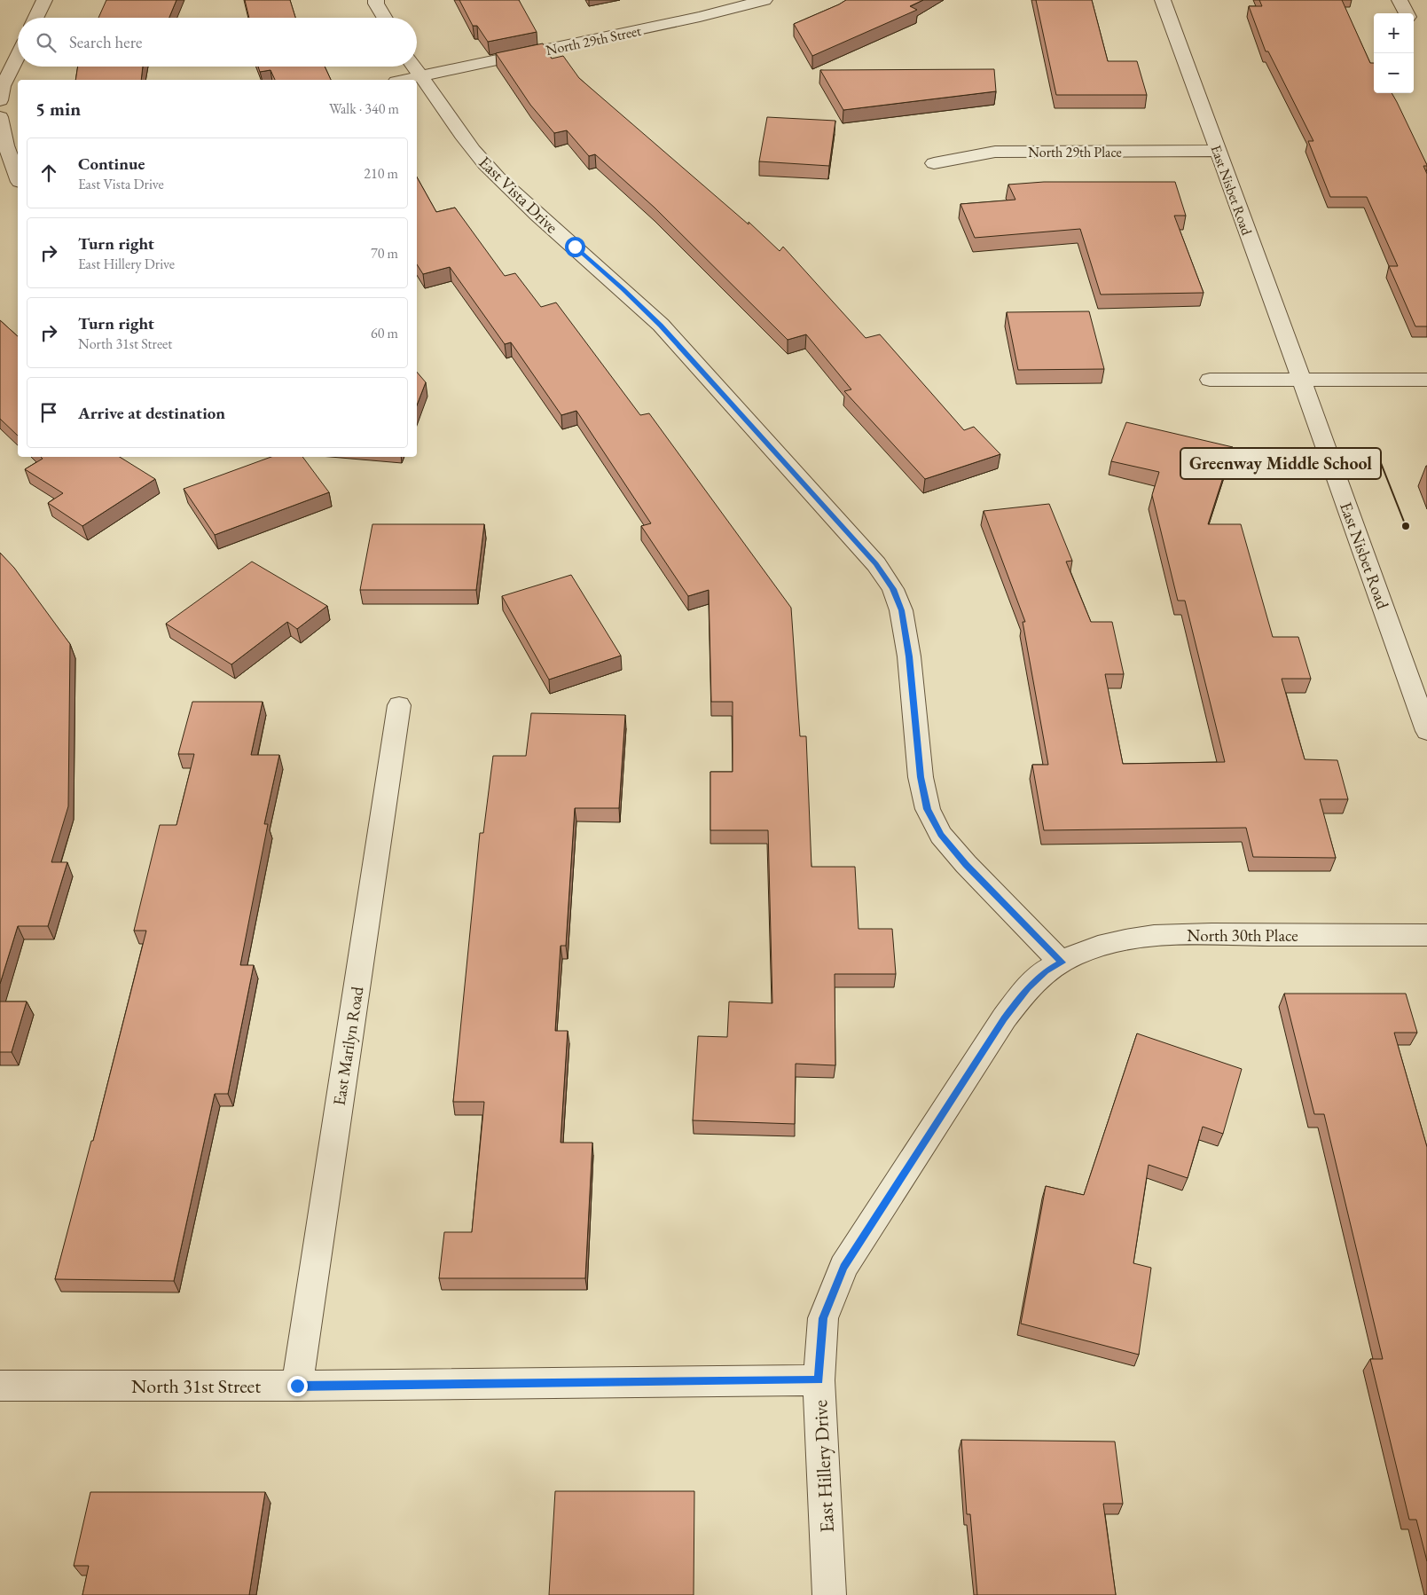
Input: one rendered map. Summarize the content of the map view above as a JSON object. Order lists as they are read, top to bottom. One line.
{"streets":{"street":["North 29th Street","North 29th Place","East Nisbet Road","East Vista Drive","North 30th Place","East Marilyn Road","North 31st Street","East Hillery Drive"]},"crossings":[["North 29th Street","East Vista Drive"],["North 29th Place","East Nisbet Road"],["East Vista Drive","North 30th Place"],["East Vista Drive","East Hillery Drive"],["North 30th Place","East Hillery Drive"],["East Marilyn Road","North 31st Street"],["North 31st Street","East Hillery Drive"]],"places":["Greenway Middle School"],"page":{"map_buttons":["+","−"],"search":"Search here","heading":["5 min","Walk · 340 m"],"list":[["Continue","East Vista Drive","210 m"],["Turn right","East Hillery Drive","70 m"],["Turn right","North 31st Street","60 m"],"Arrive at destination"]}}
